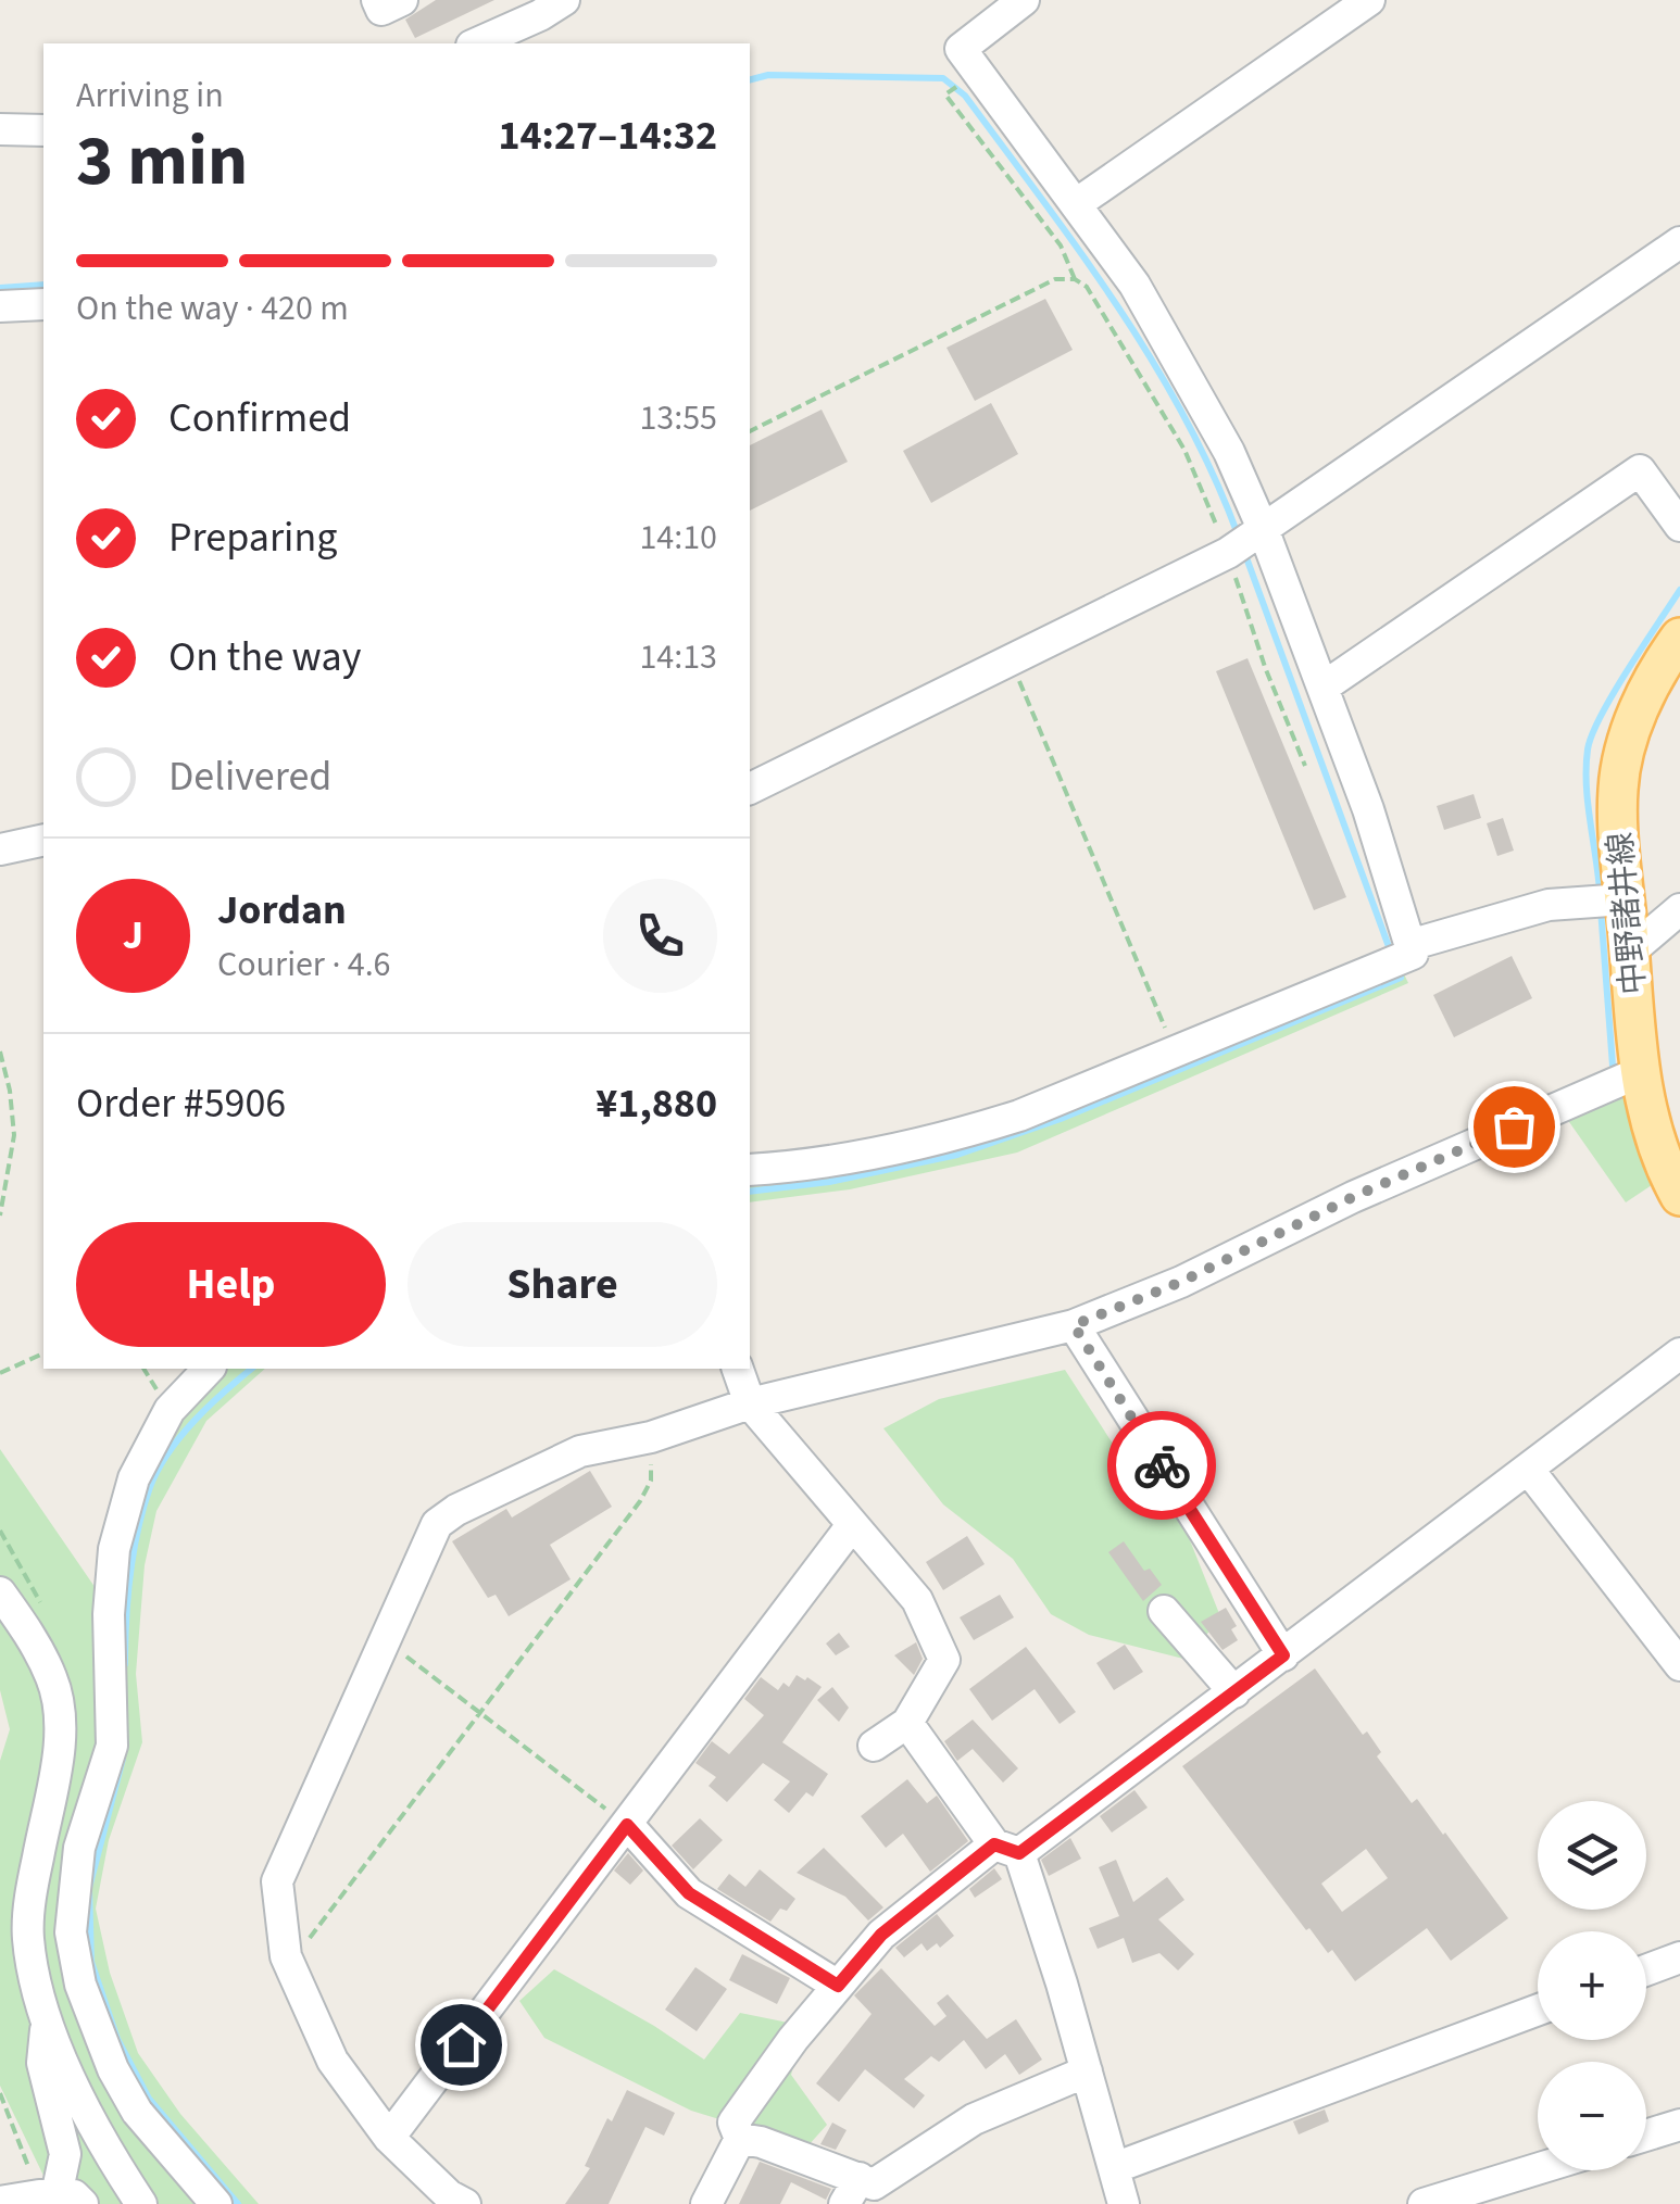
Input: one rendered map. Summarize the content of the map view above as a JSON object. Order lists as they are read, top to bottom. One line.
{"streets":{"main road":["中野諸井線"]},"page":{"heading":["3 min","Arriving in","14:27–14:32"],"panel":["Jordan","Courier · 4.6","Order #5906","¥1,880"],"bar":"On the way · 420 m","list":[["Confirmed","13:55"],["Preparing","14:10"],["On the way","14:13"],"Delivered"],"round":"J","buttons":["Help","Share"],"map_buttons":["+","−"]}}
